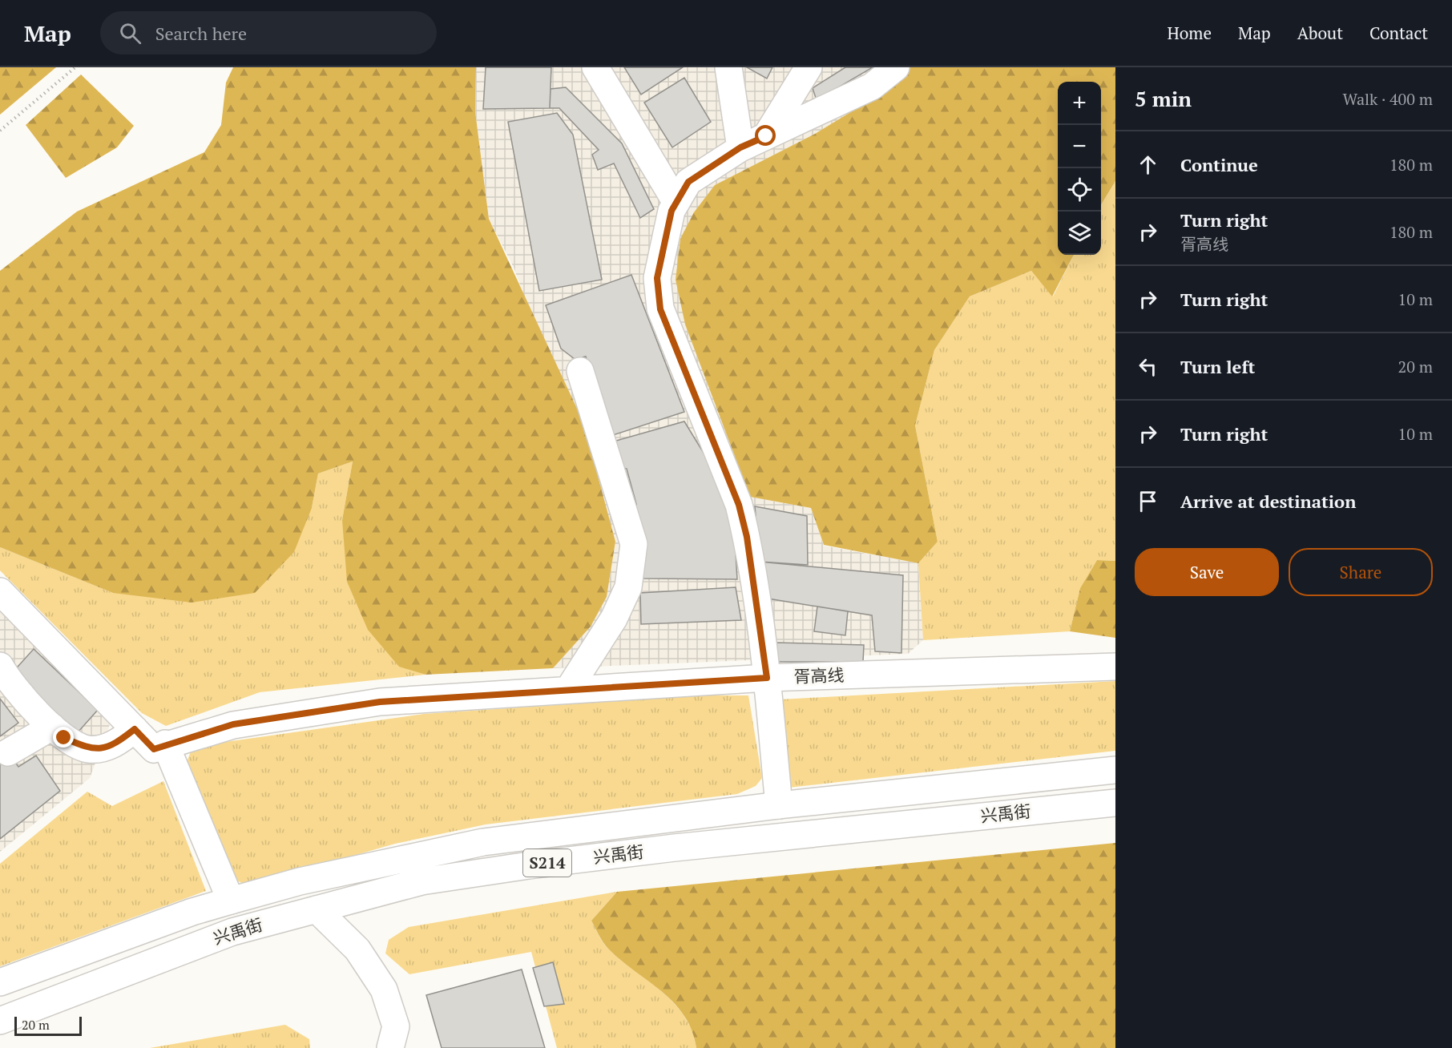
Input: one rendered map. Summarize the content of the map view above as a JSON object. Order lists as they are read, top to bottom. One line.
{"streets":{"main road":["胥高线","兴禹街","S214"]},"scale_bar":"20 m","page":{"header":"Map","search":"Search here","nav":["Home","Map","About","Contact"],"heading":["5 min","Walk · 400 m"],"map_buttons":["+","−"],"list":[["Continue","180 m"],["Turn right","胥高线","180 m"],["Turn right","10 m"],["Turn left","20 m"],["Turn right","10 m"],"Arrive at destination"],"buttons":["Save","Share"],"scale":"20 m"}}
